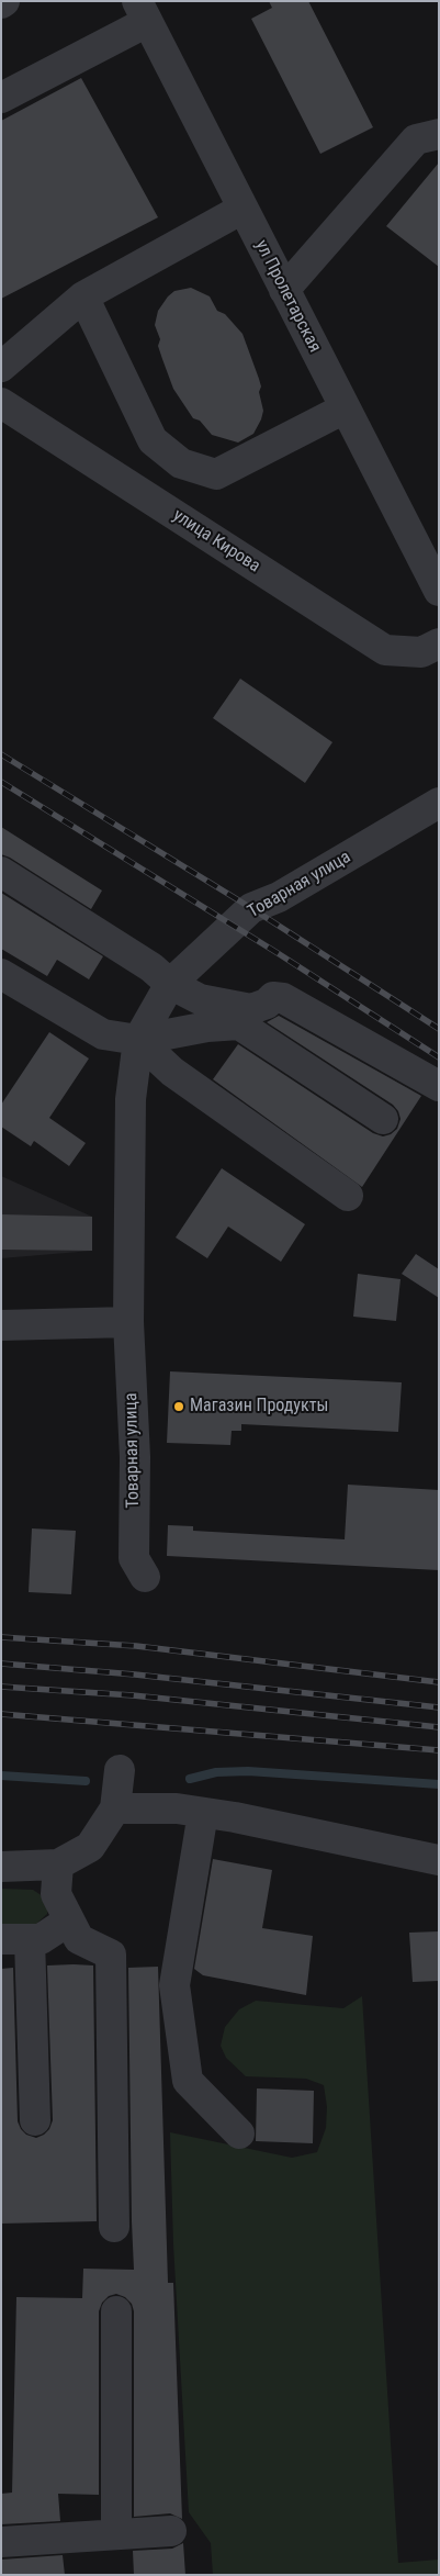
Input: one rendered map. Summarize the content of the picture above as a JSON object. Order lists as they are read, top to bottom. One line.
{"streets":{"street":["ул Пролетарская","улица Кирова","Товарная улица"]},"places":["Магазин Продукты"]}
